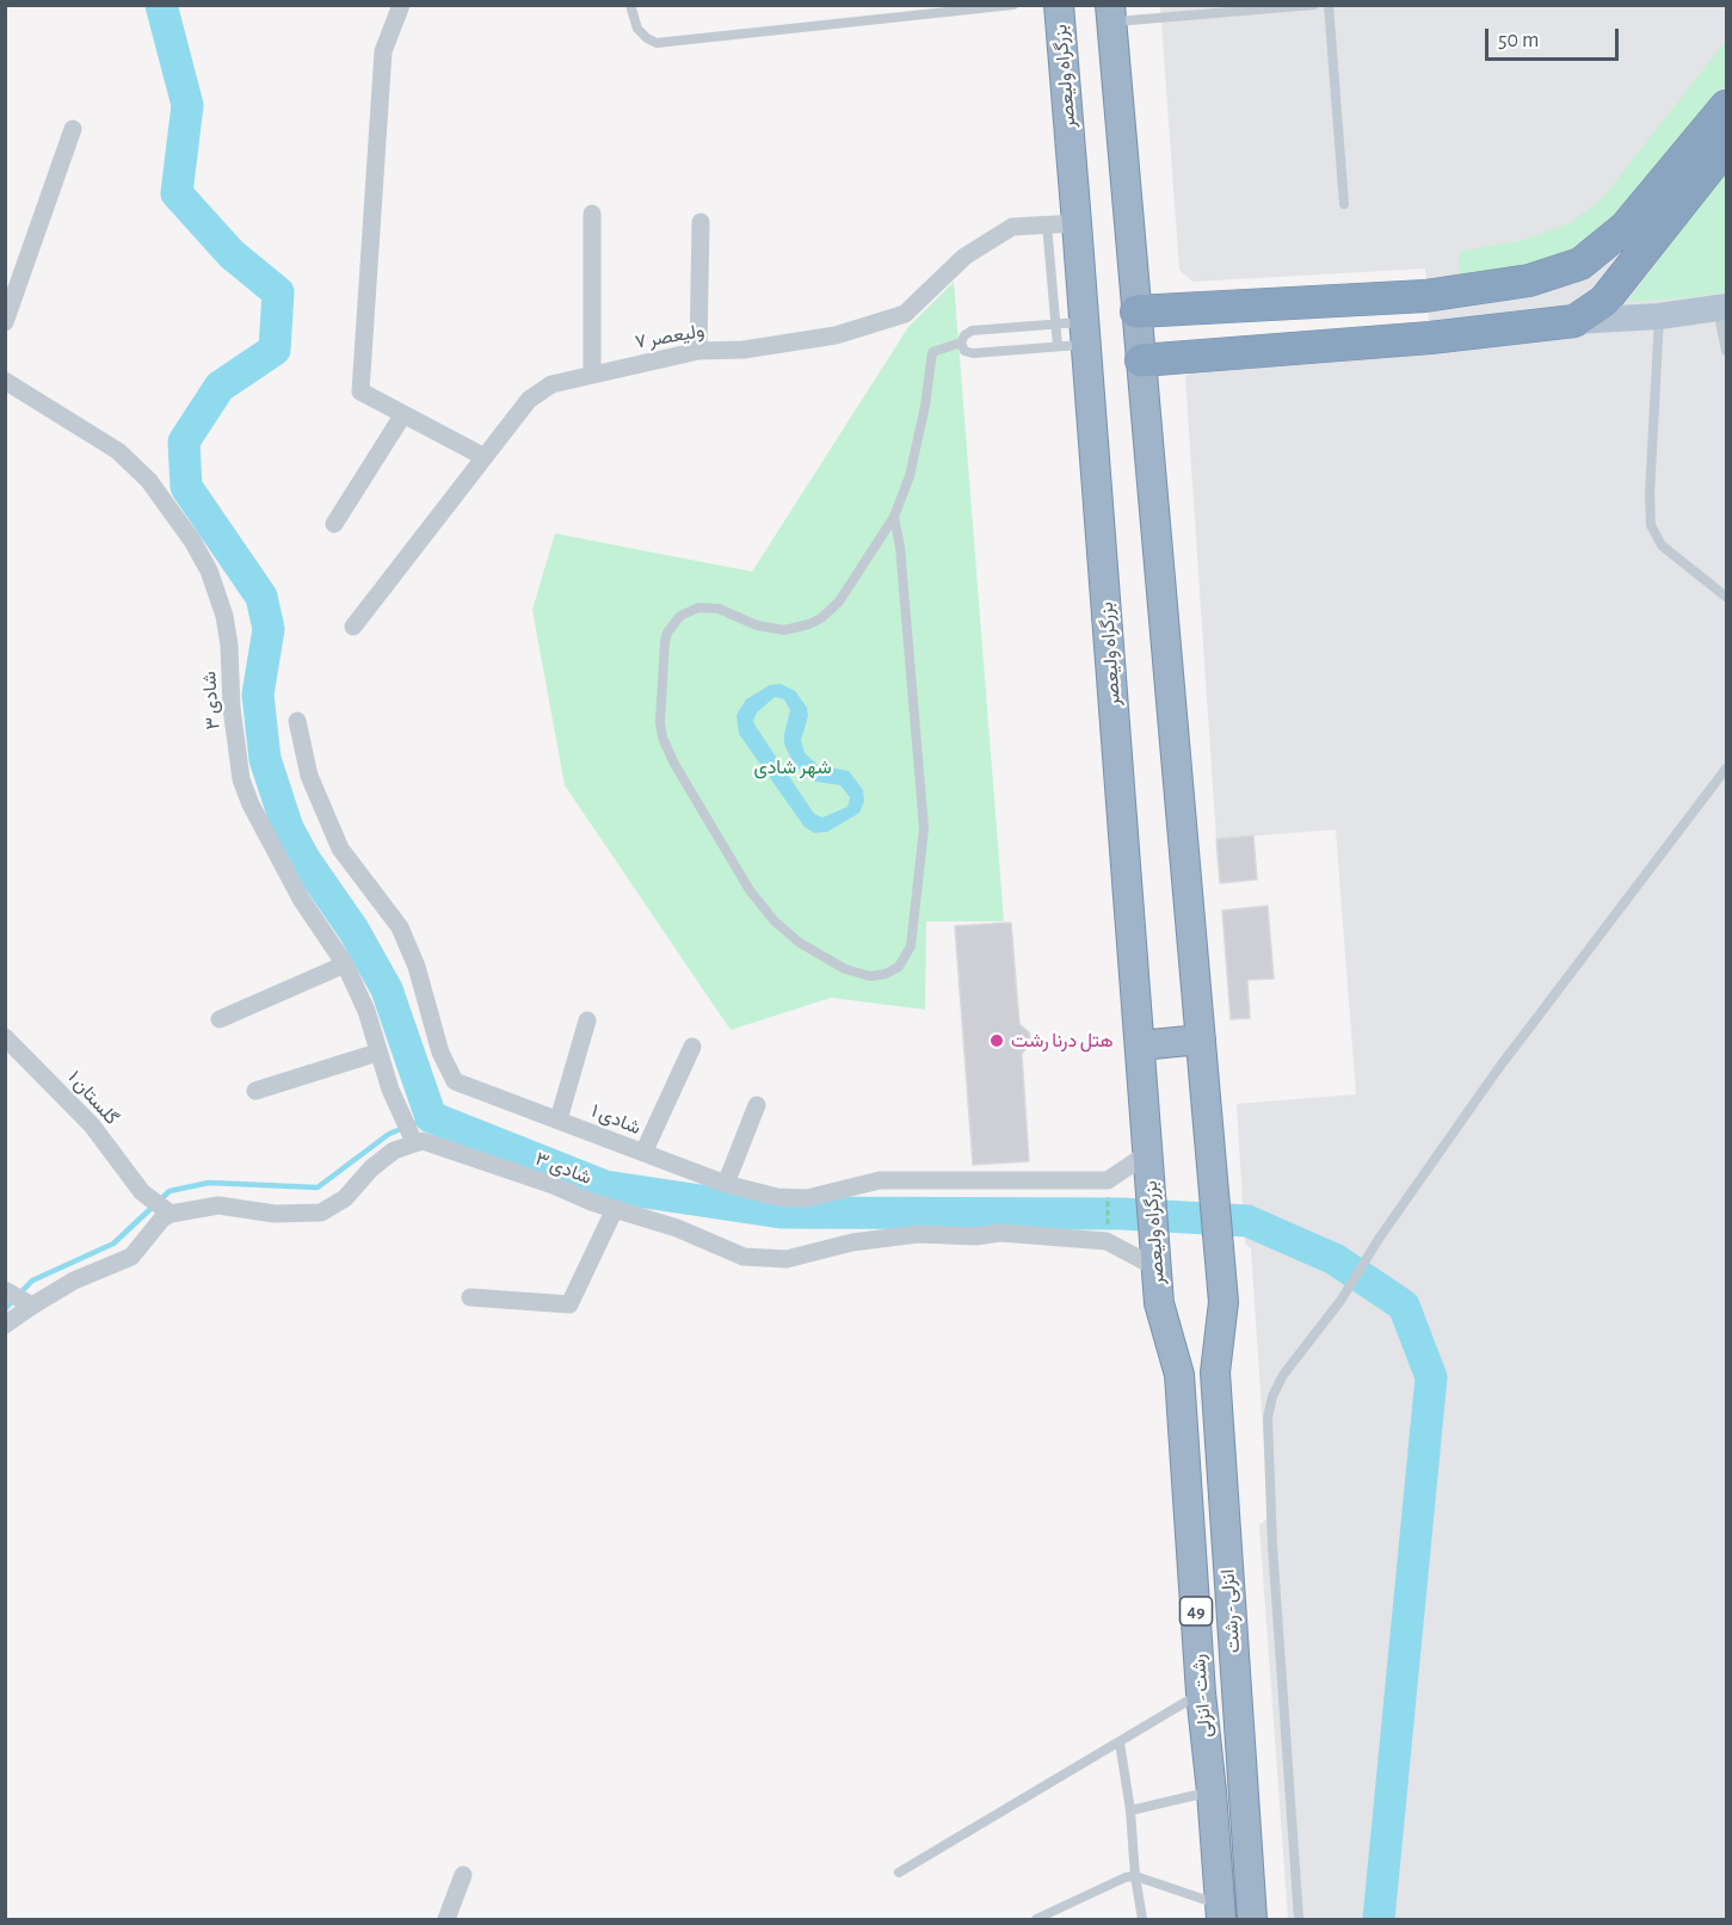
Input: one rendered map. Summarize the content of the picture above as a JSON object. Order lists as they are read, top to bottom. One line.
{"streets":{"highway":["بزرگراه ولیعصر","49","انزلی - رشت","رشت - انزلی"],"street":["ولیعصر ۷","شادی ۳","گلستان ۱","شادی ۱"]},"crossings":[["بزرگراه ولیعصر","ولیعصر ۷"],["بزرگراه ولیعصر","شادی ۳"],["بزرگراه ولیعصر","رشت - انزلی"]],"parks":["شهر شادی"],"places":["هتل درنا رشت"],"scale_bar":"50 m"}
